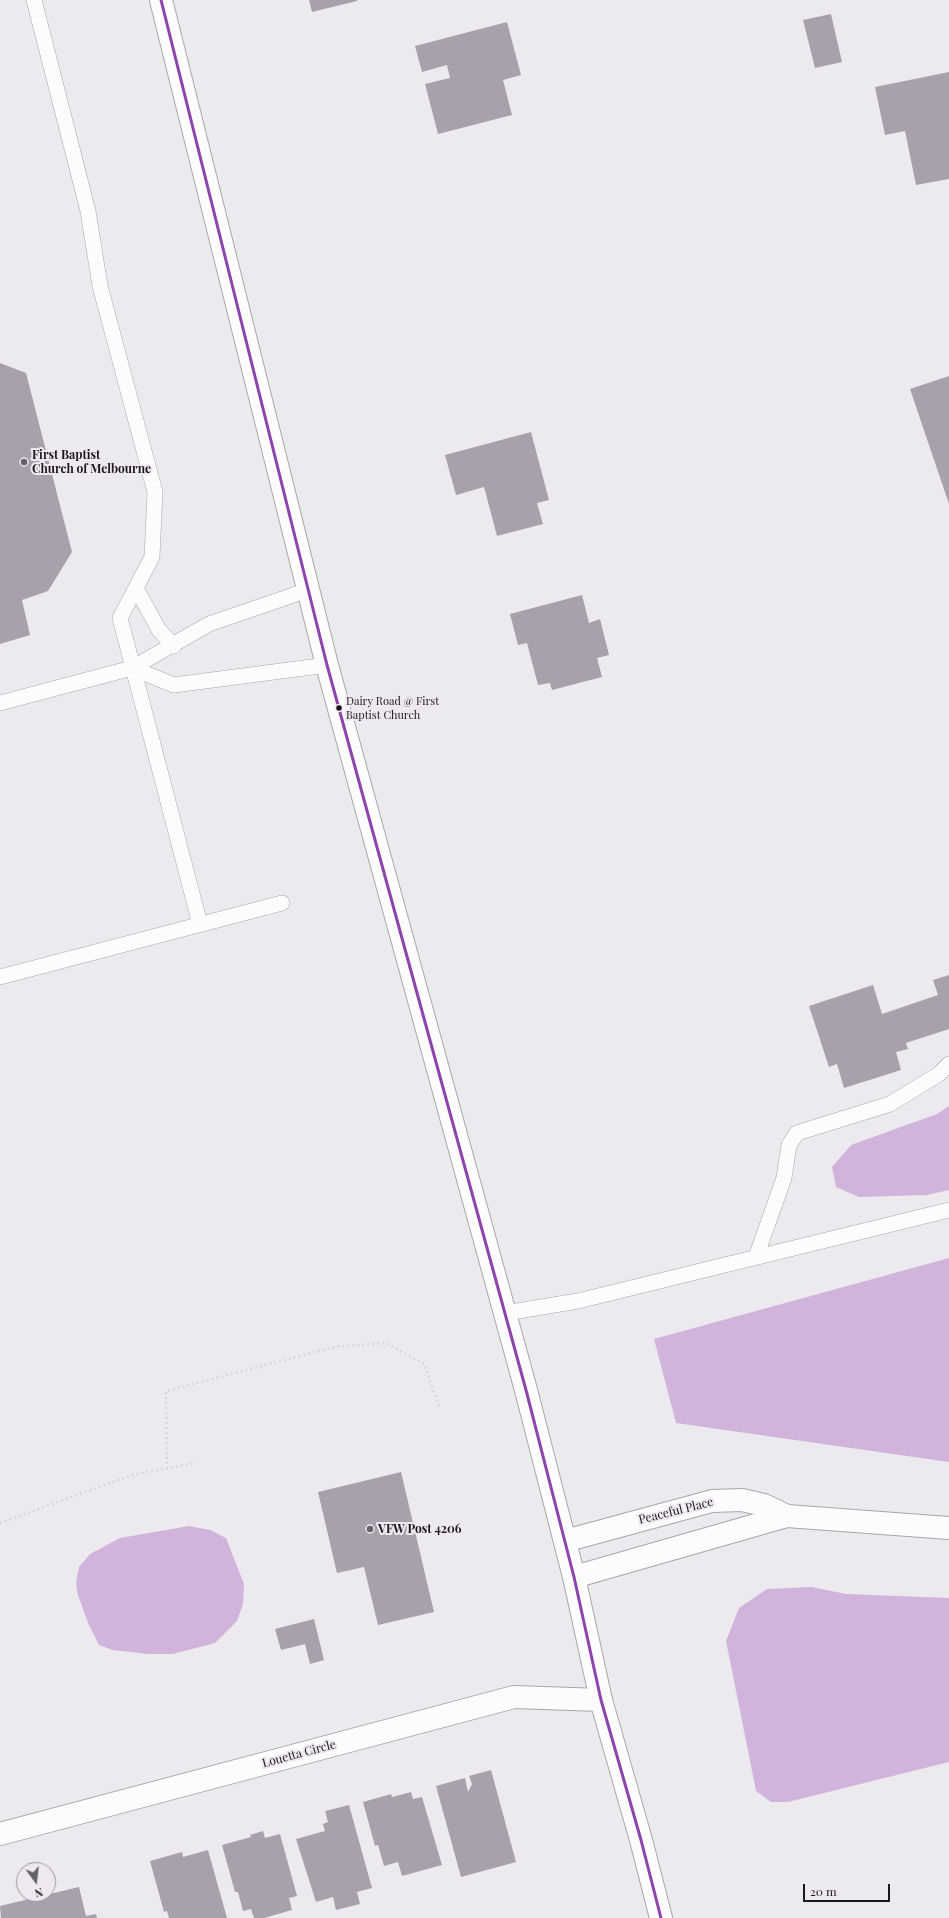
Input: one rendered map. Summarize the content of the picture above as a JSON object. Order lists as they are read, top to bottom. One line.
{"streets":{"street":["Peaceful Place","Louetta Circle"]},"places":["First Baptist Church of Melbourne","Dairy Road @ First Baptist Church","VFW Post 4206"],"scale_bar":"20 m","north":"bottom"}
